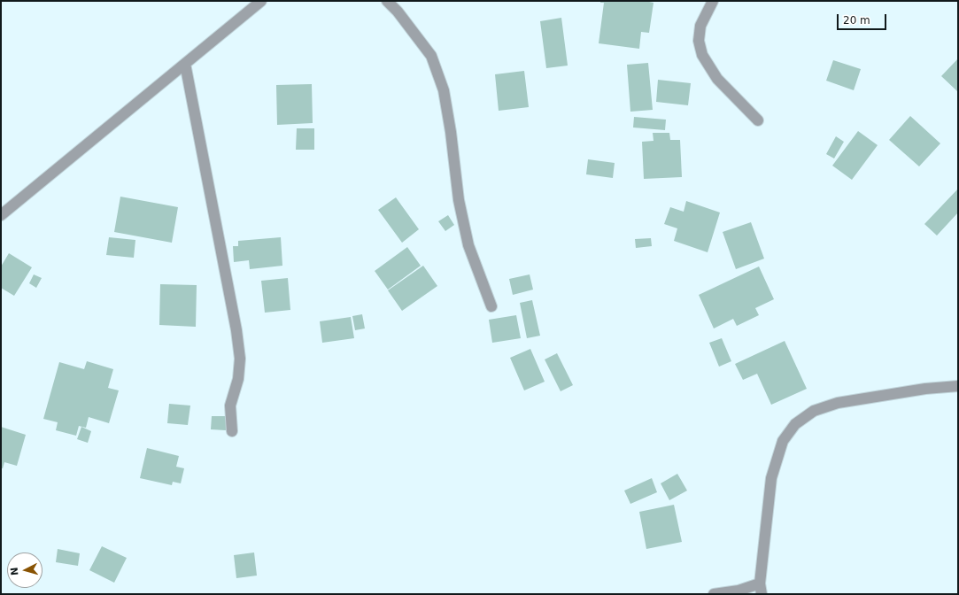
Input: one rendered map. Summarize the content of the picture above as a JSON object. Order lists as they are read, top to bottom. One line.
{"scale_bar":"20 m","north":"left"}
